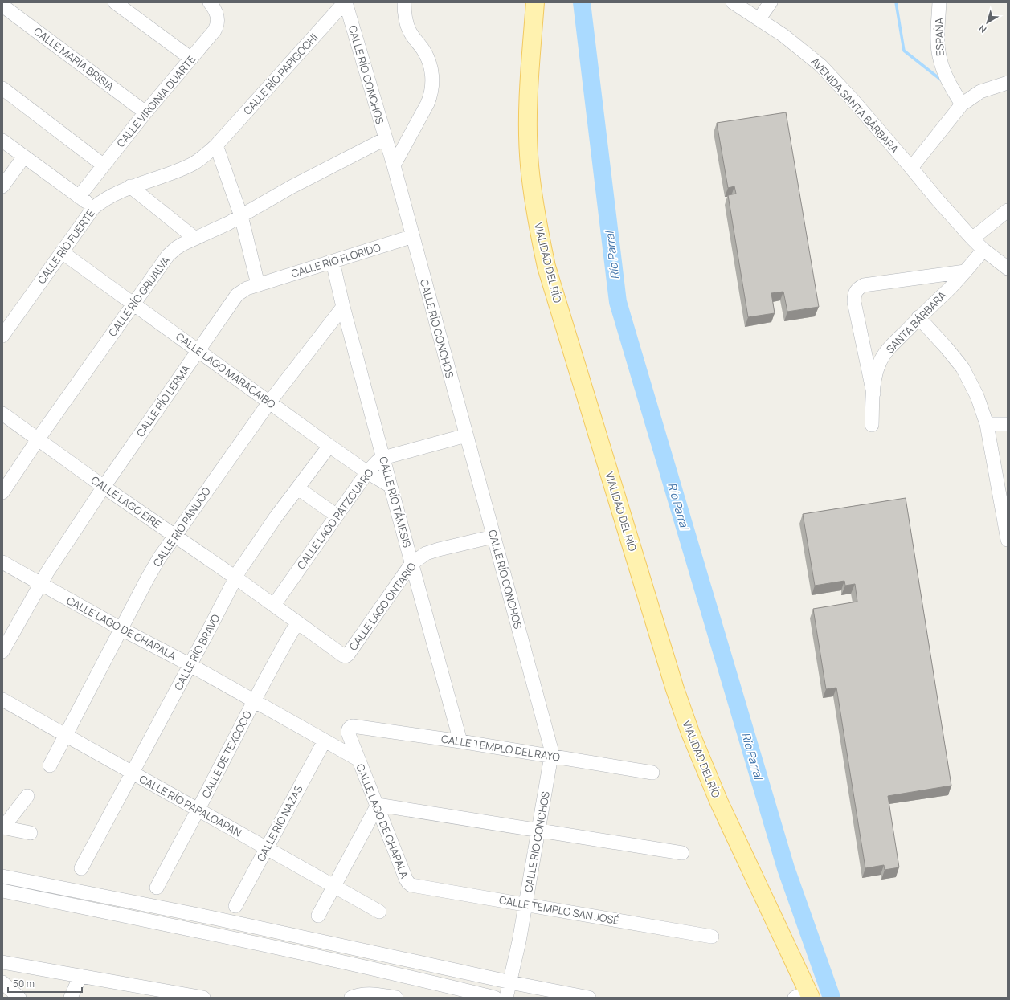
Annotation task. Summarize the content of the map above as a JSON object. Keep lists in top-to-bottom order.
{
  "streets": {
    "main road": ["VIALIDAD DEL RÍO"],
    "street": [
      "ESPAÑA",
      "CALLE MARÍA BRISIA",
      "CALLE RÍO PAPIGOCHI",
      "CALLE RÍO CONCHOS",
      "CALLE VIRGINIA DUARTE",
      "AVENIDA SANTA BÁRBARA",
      "CALLE RÍO FUERTE",
      "CALLE RÍO FLORIDO",
      "CALLE RÍO GRIJALVA",
      "SANTA BÁRBARA",
      "CALLE LAGO MARACAIBO",
      "CALLE RÍO LERMA",
      "CALLE LAGO EIRE",
      "CALLE RÍO TÁMESIS",
      "CALLE LAGO PÁTZCUARO",
      "CALLE RÍO PÁNUCO",
      "CALLE LAGO ONTARIO",
      "CALLE LAGO DE CHAPALA",
      "CALLE RÍO BRAVO",
      "CALLE TEMPLO DEL RAYO",
      "CALLE DE TEXCOCO",
      "CALLE RÍO PAPALOAPAN",
      "CALLE RÍO NAZAS",
      "CALLE TEMPLO SAN JOSÉ"
    ]
  },
  "crossings": [
    ["CALLE MARÍA BRISIA", "CALLE VIRGINIA DUARTE"],
    ["CALLE RÍO PAPIGOCHI", "CALLE RÍO CONCHOS"],
    ["CALLE RÍO PAPIGOCHI", "CALLE RÍO FUERTE"],
    ["CALLE RÍO CONCHOS", "CALLE RÍO FLORIDO"],
    ["CALLE RÍO CONCHOS", "CALLE RÍO GRIJALVA"],
    ["CALLE RÍO CONCHOS", "CALLE LAGO PÁTZCUARO"],
    ["CALLE RÍO CONCHOS", "CALLE LAGO ONTARIO"],
    ["CALLE RÍO CONCHOS", "CALLE TEMPLO DEL RAYO"],
    ["CALLE RÍO CONCHOS", "CALLE TEMPLO SAN JOSÉ"],
    ["AVENIDA SANTA BÁRBARA", "SANTA BÁRBARA"],
    ["CALLE RÍO FUERTE", "CALLE LAGO MARACAIBO"],
    ["CALLE RÍO FLORIDO", "CALLE RÍO LERMA"],
    ["CALLE RÍO FLORIDO", "CALLE RÍO TÁMESIS"],
    ["CALLE RÍO GRIJALVA", "CALLE LAGO MARACAIBO"],
    ["CALLE RÍO GRIJALVA", "CALLE LAGO EIRE"],
    ["CALLE LAGO MARACAIBO", "CALLE RÍO LERMA"],
    ["CALLE LAGO MARACAIBO", "CALLE RÍO TÁMESIS"],
    ["CALLE LAGO MARACAIBO", "CALLE LAGO PÁTZCUARO"],
    ["CALLE LAGO MARACAIBO", "CALLE RÍO PÁNUCO"],
    ["CALLE LAGO MARACAIBO", "CALLE RÍO BRAVO"],
    ["CALLE RÍO LERMA", "CALLE LAGO EIRE"],
    ["CALLE RÍO LERMA", "CALLE LAGO DE CHAPALA"],
    ["CALLE LAGO EIRE", "CALLE LAGO PÁTZCUARO"],
    ["CALLE LAGO EIRE", "CALLE RÍO PÁNUCO"],
    ["CALLE LAGO EIRE", "CALLE LAGO ONTARIO"],
    ["CALLE LAGO EIRE", "CALLE RÍO BRAVO"],
    ["CALLE LAGO EIRE", "CALLE DE TEXCOCO"],
    ["CALLE RÍO TÁMESIS", "CALLE LAGO PÁTZCUARO"],
    ["CALLE RÍO TÁMESIS", "CALLE RÍO PÁNUCO"],
    ["CALLE RÍO TÁMESIS", "CALLE LAGO ONTARIO"],
    ["CALLE RÍO TÁMESIS", "CALLE TEMPLO DEL RAYO"],
    ["CALLE RÍO PÁNUCO", "CALLE LAGO DE CHAPALA"],
    ["CALLE RÍO PÁNUCO", "CALLE RÍO PAPALOAPAN"],
    ["CALLE LAGO DE CHAPALA", "CALLE RÍO BRAVO"],
    ["CALLE LAGO DE CHAPALA", "CALLE TEMPLO DEL RAYO"],
    ["CALLE LAGO DE CHAPALA", "CALLE DE TEXCOCO"],
    ["CALLE LAGO DE CHAPALA", "CALLE RÍO NAZAS"],
    ["CALLE LAGO DE CHAPALA", "CALLE TEMPLO SAN JOSÉ"],
    ["CALLE RÍO BRAVO", "CALLE RÍO PAPALOAPAN"],
    ["CALLE DE TEXCOCO", "CALLE RÍO PAPALOAPAN"],
    ["CALLE RÍO PAPALOAPAN", "CALLE RÍO NAZAS"]
  ],
  "water": ["Río Parral"],
  "scale_bar": "50 m",
  "north": "bottom left"
}
